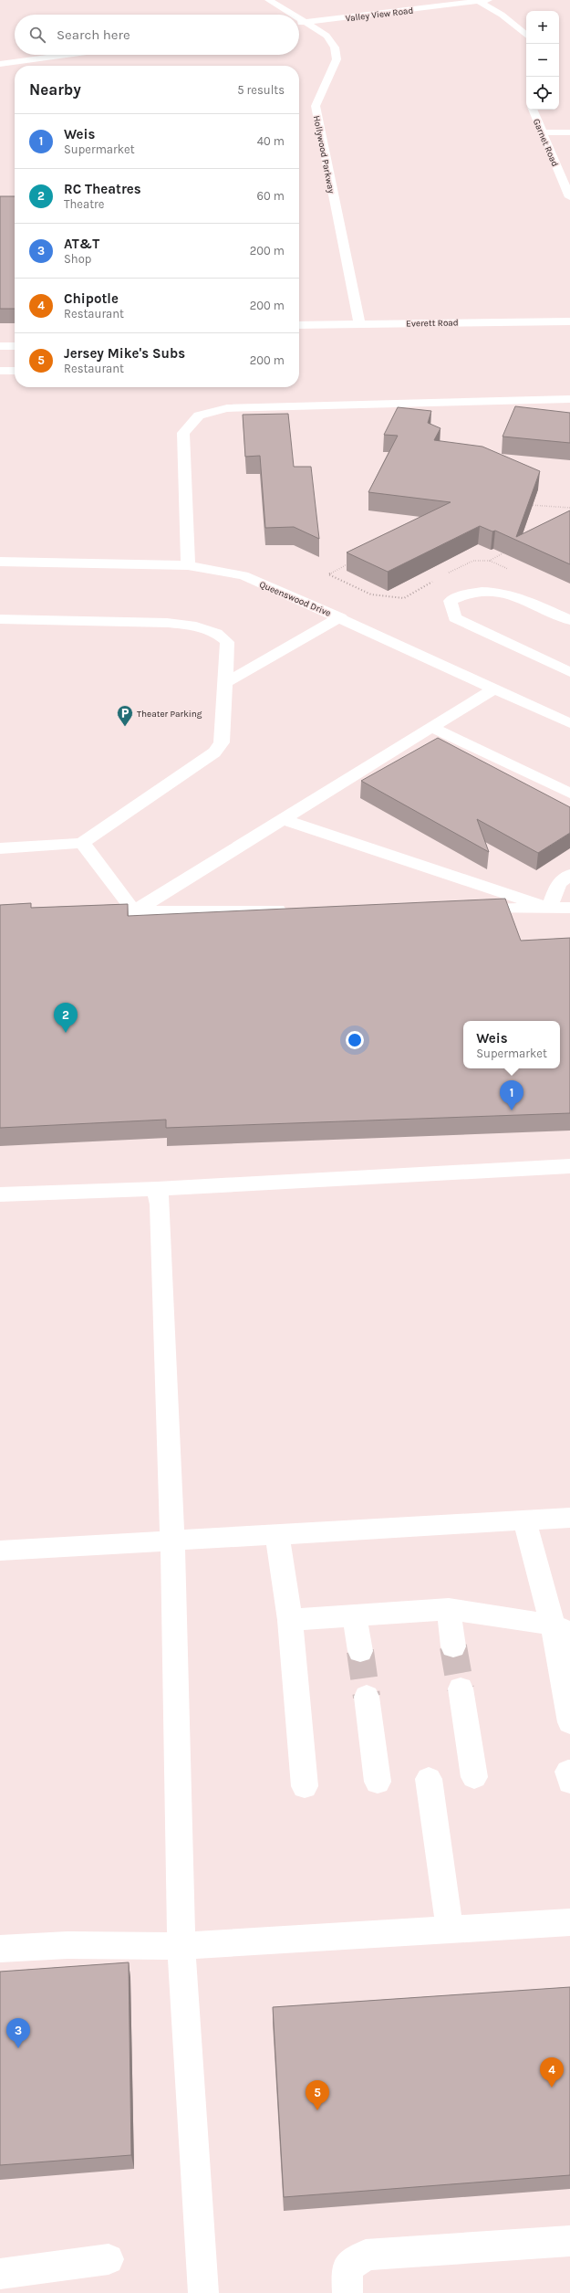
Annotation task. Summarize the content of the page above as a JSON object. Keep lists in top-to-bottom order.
{
  "streets": {
    "street": [
      "Valley View Road",
      "Garnet Road",
      "Hollywood Parkway",
      "Everett Road",
      "Queenswood Drive"
    ]
  },
  "crossings": [
    ["Valley View Road", "Hollywood Parkway"],
    ["Hollywood Parkway", "Everett Road"]
  ],
  "places": {
    "parking": ["Theater Parking"]
  },
  "page": {
    "map_buttons": ["+", "−"],
    "search": "Search here",
    "heading": ["Nearby", "5 results"],
    "list": [
      {
        "mark": "1",
        "name": "Weis",
        "note": "Supermarket",
        "value": "40 m"
      },
      {
        "mark": "2",
        "name": "RC Theatres",
        "note": "Theatre",
        "value": "60 m"
      },
      {
        "mark": "3",
        "name": "AT&T",
        "note": "Shop",
        "value": "200 m"
      },
      {
        "mark": "4",
        "name": "Chipotle",
        "note": "Restaurant",
        "value": "200 m"
      },
      {
        "mark": "5",
        "name": "Jersey Mike's Subs",
        "note": "Restaurant",
        "value": "200 m"
      }
    ],
    "pins": [
      "2",
      "1",
      "3",
      "4",
      "5"
    ],
    "popup": ["Weis", "Supermarket"]
  }
}
